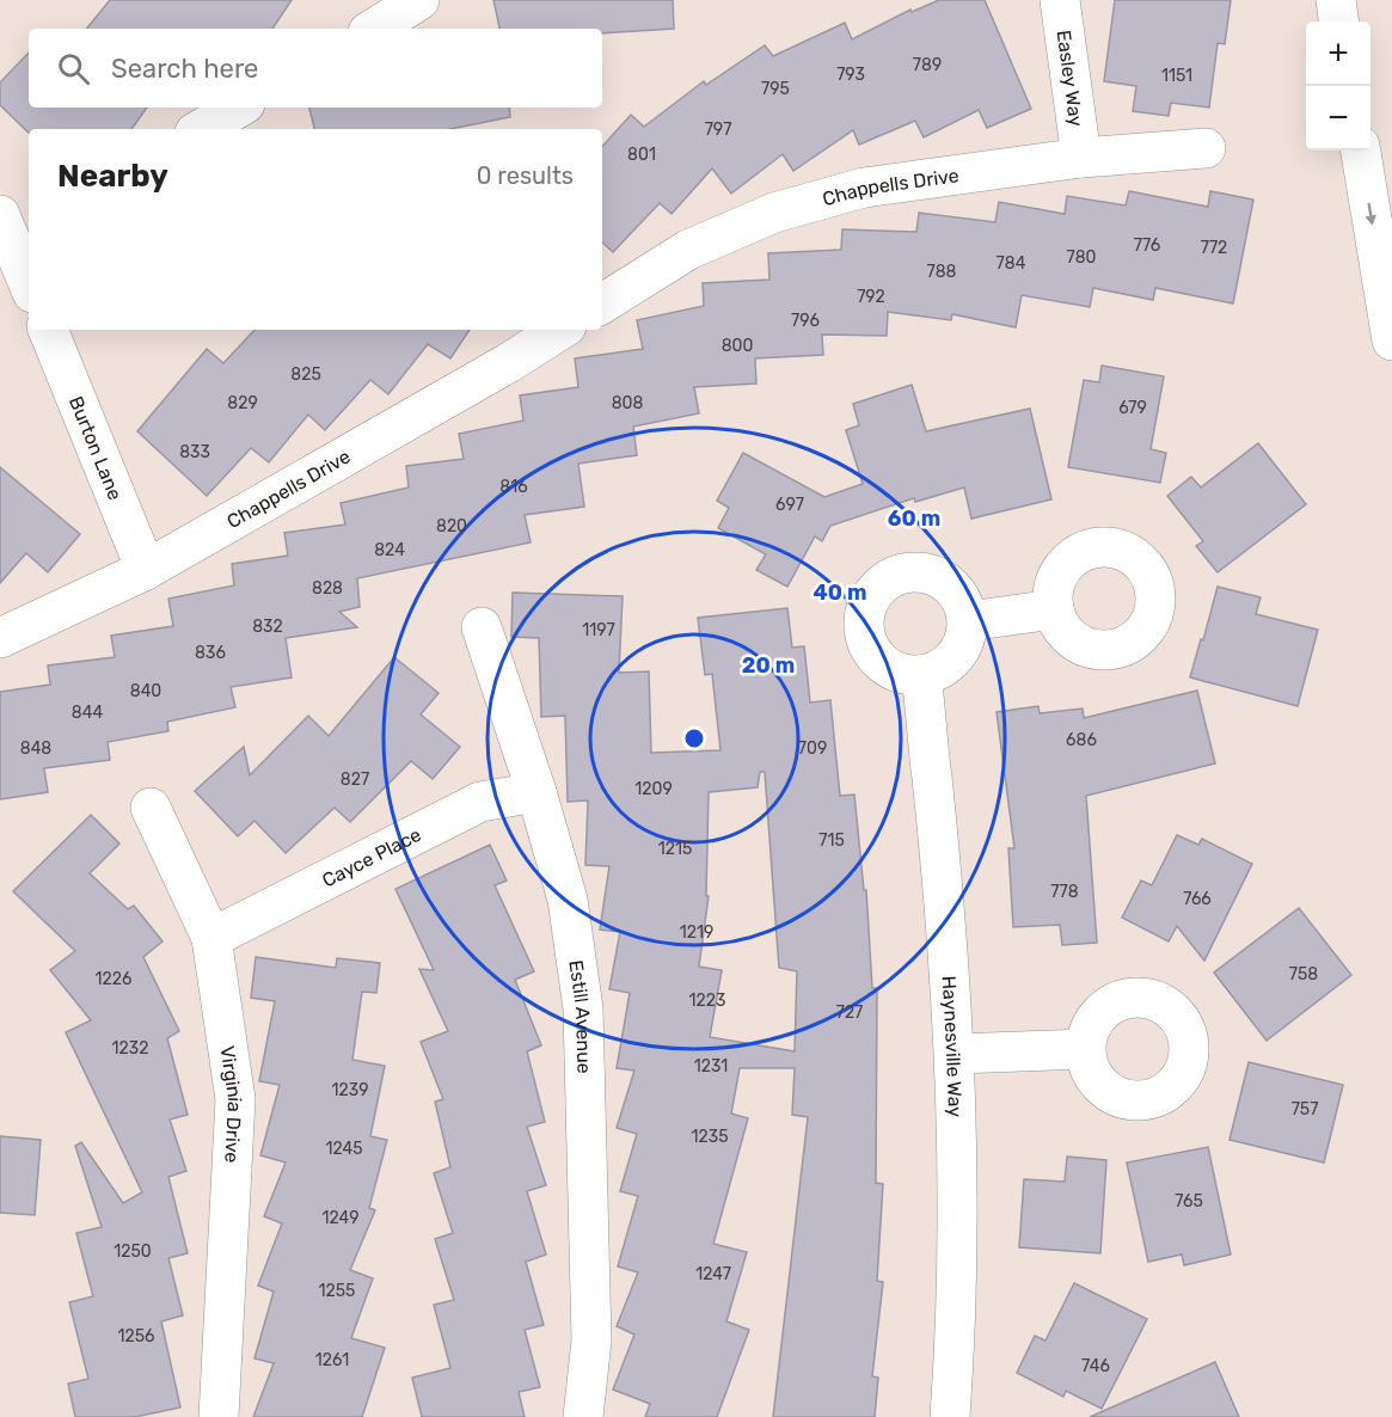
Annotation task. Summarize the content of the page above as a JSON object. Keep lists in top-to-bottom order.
{
  "streets": {
    "street": [
      "Easley Way",
      "Chappells Drive",
      "Burton Lane",
      "Cayce Place",
      "Estill Avenue",
      "Haynesville Way",
      "Virginia Drive"
    ]
  },
  "crossings": [
    ["Easley Way", "Chappells Drive"],
    ["Chappells Drive", "Burton Lane"],
    ["Cayce Place", "Estill Avenue"],
    ["Cayce Place", "Virginia Drive"]
  ],
  "house_numbers": [
    "789",
    "793",
    "1151",
    "795",
    "797",
    "801",
    "776",
    "772",
    "780",
    "784",
    "788",
    "792",
    "796",
    "800",
    "825",
    "829",
    "808",
    "679",
    "833",
    "816",
    "697",
    "820",
    "824",
    "828",
    "832",
    "1197",
    "836",
    "840",
    "844",
    "686",
    "848",
    "709",
    "827",
    "1209",
    "715",
    "1215",
    "778",
    "766",
    "1219",
    "758",
    "1226",
    "1223",
    "727",
    "1232",
    "1231",
    "1239",
    "757",
    "1235",
    "1245",
    "765",
    "1249",
    "1250",
    "1247",
    "1255",
    "1256",
    "1261",
    "746"
  ],
  "page": {
    "map_buttons": ["+", "−"],
    "search": "Search here",
    "heading": ["Nearby", "0 results"]
  },
  "rings": ["60 m", "40 m", "20 m"]
}
